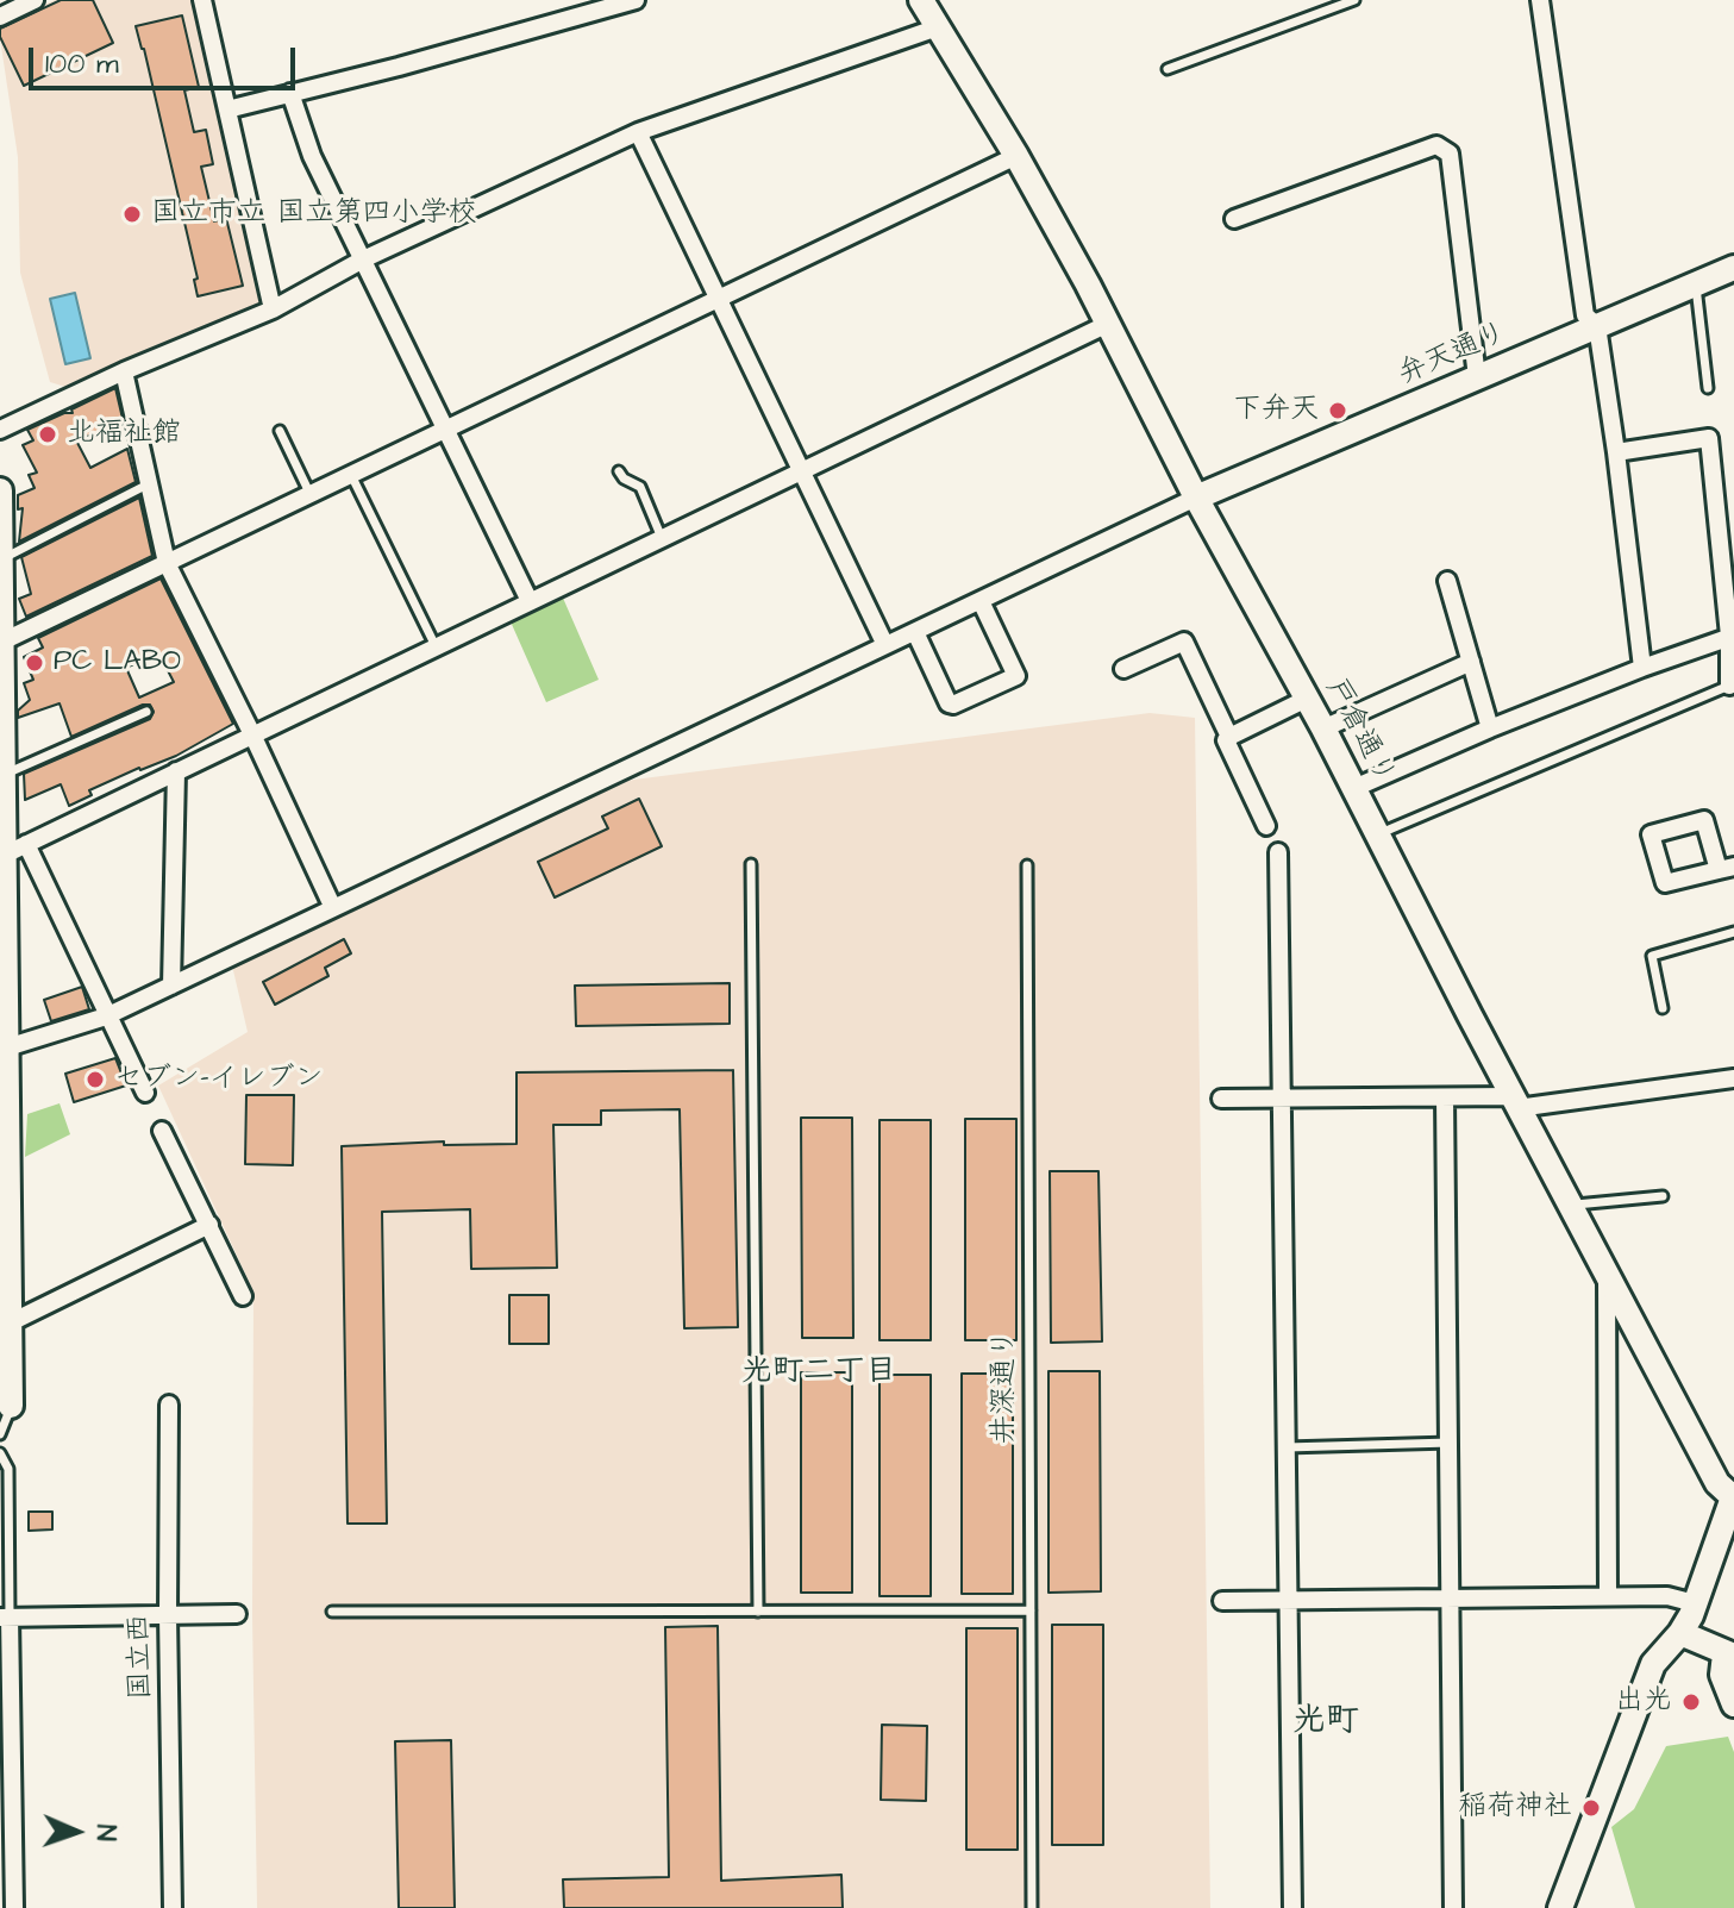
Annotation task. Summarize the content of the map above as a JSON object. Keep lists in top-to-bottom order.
{
  "streets": {
    "street": ["弁天通り", "戸倉通り", "国立西"],
    "lane": ["井深通り"]
  },
  "crossings": [
    ["弁天通り", "戸倉通り"]
  ],
  "districts": ["光町二丁目", "光町"],
  "places": [
    "国立市立 国立第四小学校",
    "下弁天",
    "北福祉館",
    "PC LABO",
    "セブン-イレブン",
    "出光",
    "稲荷神社"
  ],
  "scale_bar": "100 m",
  "north": "right"
}
